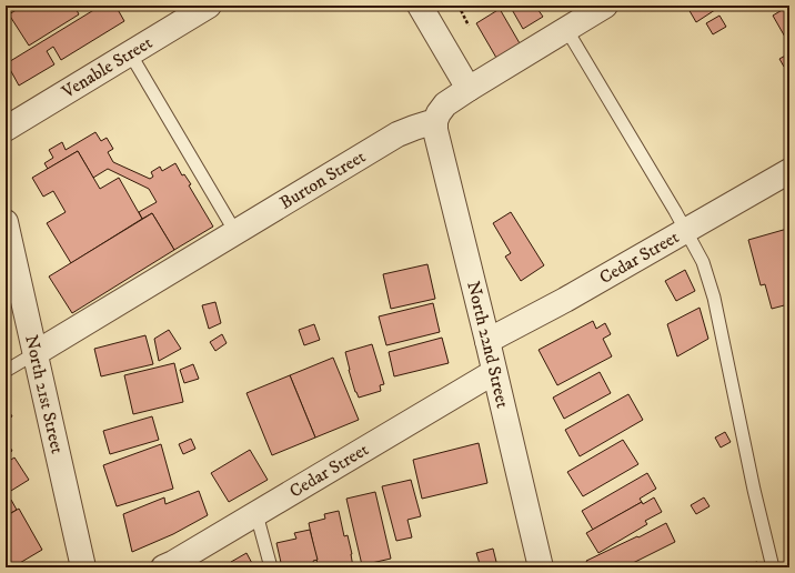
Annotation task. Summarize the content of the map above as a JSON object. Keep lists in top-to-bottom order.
{
  "streets": {
    "street": [
      "Venable Street",
      "Burton Street",
      "Cedar Street",
      "North 22nd Street",
      "North 21st Street"
    ]
  },
  "crossings": [
    ["Burton Street", "North 22nd Street"],
    ["Burton Street", "North 21st Street"],
    ["Cedar Street", "North 22nd Street"]
  ]
}
